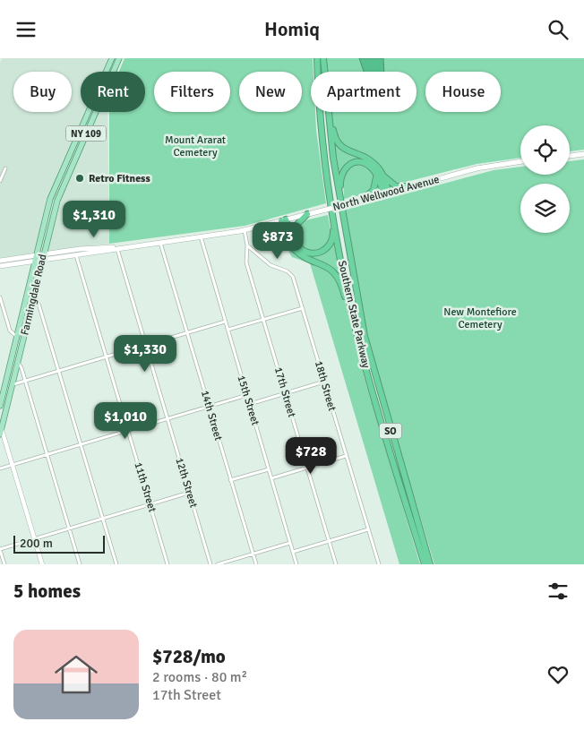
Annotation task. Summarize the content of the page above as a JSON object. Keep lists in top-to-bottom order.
{
  "streets": {
    "highway": ["Southern State Parkway", "SO"],
    "main road": ["NY 109", "North Wellwood Avenue", "Farmingdale Road"],
    "street": [
      "18th Street",
      "17th Street",
      "15th Street",
      "14th Street",
      "12th Street",
      "11th Street"
    ]
  },
  "crossings": [
    ["North Wellwood Avenue", "Southern State Parkway"],
    ["North Wellwood Avenue", "15th Street"],
    ["North Wellwood Avenue", "14th Street"],
    ["North Wellwood Avenue", "12th Street"],
    ["18th Street", "17th Street"]
  ],
  "parks": ["Mount Ararat Cemetery", "New Montefiore Cemetery"],
  "places": ["Retro Fitness"],
  "scale_bar": "200 m",
  "page": {
    "header": "Homiq",
    "chip": [
      "Buy",
      "Rent",
      "Filters",
      "New",
      "Apartment",
      "House"
    ],
    "price": [
      "$1,310",
      "$873",
      "$1,330",
      "$1,010",
      "$728"
    ],
    "scale": "200 m",
    "heading": "5 homes",
    "list": [
      {
        "name": "$728/mo",
        "note": "2 rooms · 80 m² · 17th Street"
      }
    ]
  }
}
